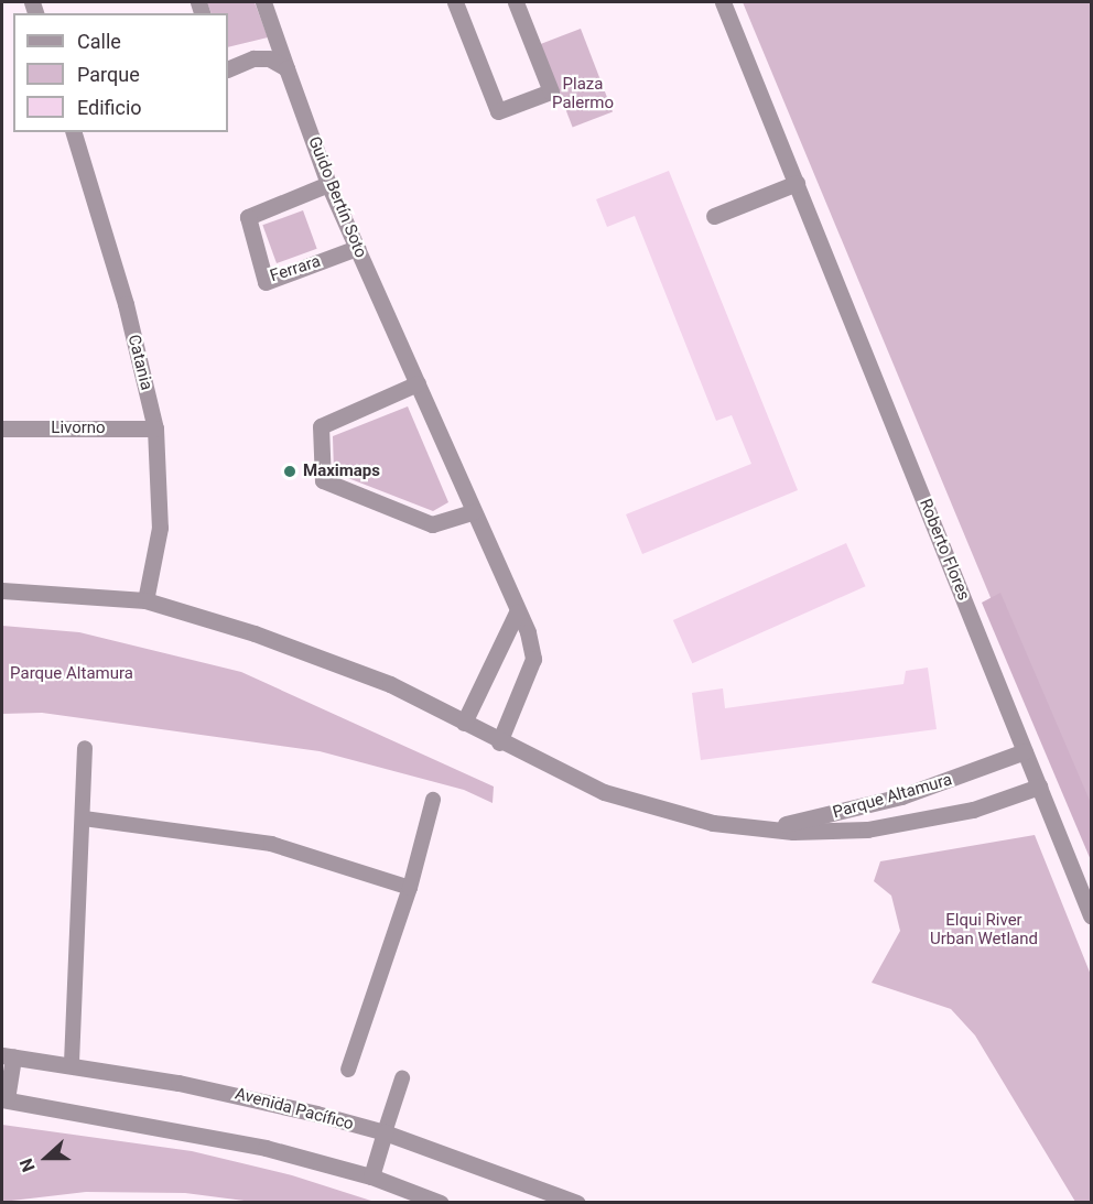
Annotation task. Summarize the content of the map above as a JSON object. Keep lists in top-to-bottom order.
{
  "streets": {
    "street": [
      "Guido Bertín Soto",
      "Ferrara",
      "Catania",
      "Livorno",
      "Roberto Flores",
      "Parque Altamura",
      "Avenida Pacífico"
    ]
  },
  "crossings": [
    ["Guido Bertín Soto", "Ferrara"],
    ["Guido Bertín Soto", "Parque Altamura"],
    ["Catania", "Livorno"],
    ["Catania", "Parque Altamura"],
    ["Roberto Flores", "Parque Altamura"]
  ],
  "parks": ["Plaza Palermo", "Parque Altamura", "Elqui River Urban Wetland"],
  "places": ["Maximaps"],
  "legend": ["Calle", "Parque", "Edificio"],
  "north": "left"
}
